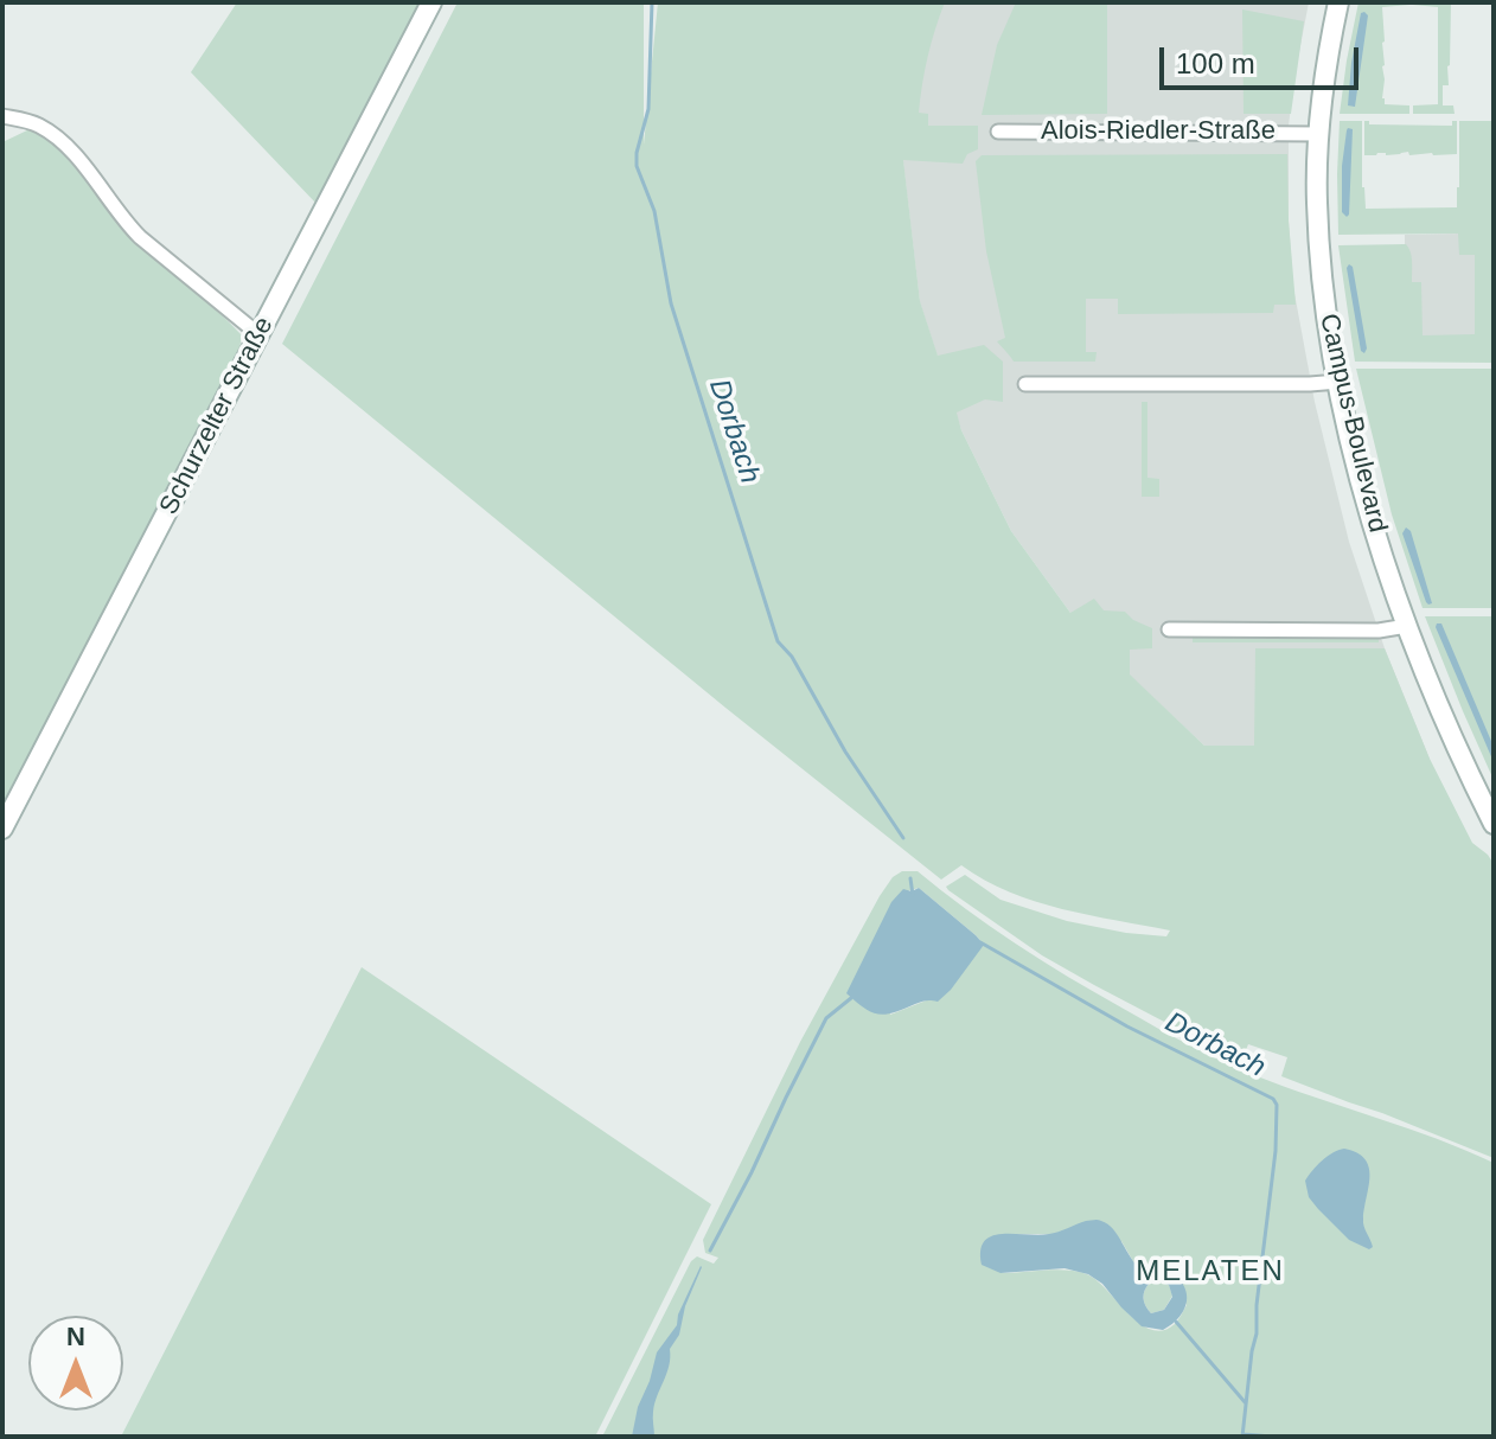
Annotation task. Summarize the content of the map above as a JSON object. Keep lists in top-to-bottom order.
{
  "streets": {
    "street": ["Alois-Riedler-Straße", "Schurzelter Straße", "Campus-Boulevard"]
  },
  "crossings": [
    ["Alois-Riedler-Straße", "Campus-Boulevard"]
  ],
  "districts": ["MELATEN"],
  "water": ["Dorbach"],
  "scale_bar": "100 m",
  "north": "top"
}
